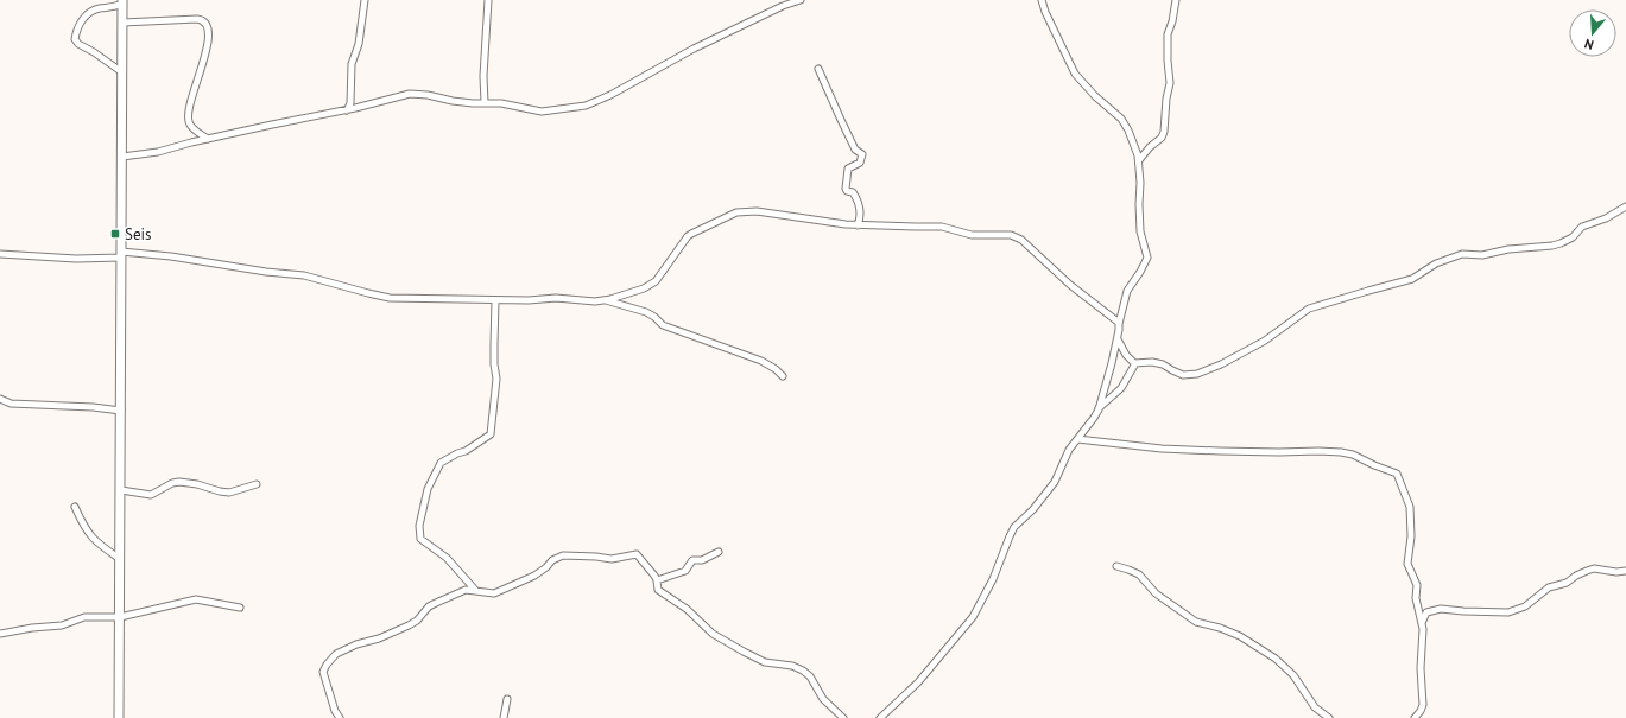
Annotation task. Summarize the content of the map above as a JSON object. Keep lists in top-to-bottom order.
{
  "places": {
    "transit": ["Seis"]
  },
  "north": "bottom"
}
